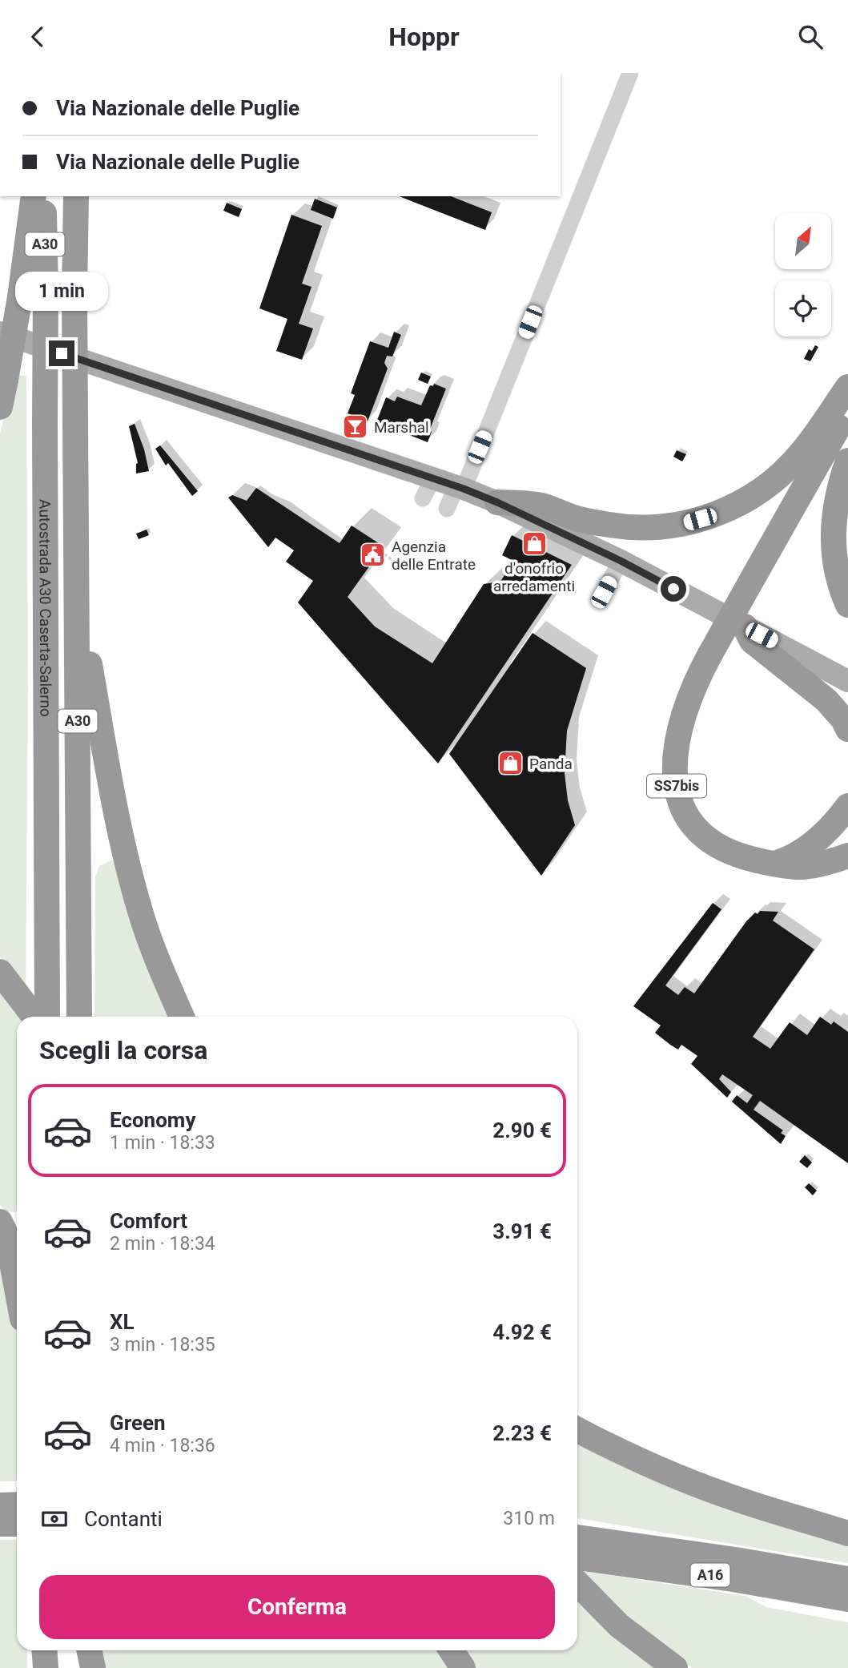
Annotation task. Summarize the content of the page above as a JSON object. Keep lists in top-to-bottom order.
{
  "streets": {
    "highway": [
      "A30",
      "Autostrada A30 Caserta-Salerno",
      "SS7bis",
      "A16"
    ]
  },
  "places": {
    "bar": ["Marshal"],
    "shop": ["d'onofrio arredamenti", "Panda"],
    "public building": ["Agenzia delle Entrate"]
  },
  "north": "top right",
  "page": {
    "header": "Hoppr",
    "banner": ["Via Nazionale delle Puglie", "Via Nazionale delle Puglie"],
    "bubble": "1 min",
    "heading": "Scegli la corsa",
    "list": [
      {
        "name": "Economy",
        "note": "1 min · 18:33",
        "value": "2.90 €"
      },
      {
        "name": "Comfort",
        "note": "2 min · 18:34",
        "value": "3.91 €"
      },
      {
        "name": "XL",
        "note": "3 min · 18:35",
        "value": "4.92 €"
      },
      {
        "name": "Green",
        "note": "4 min · 18:36",
        "value": "2.23 €"
      }
    ],
    "pay": ["Contanti", "310 m"],
    "buttons": "Conferma"
  }
}
